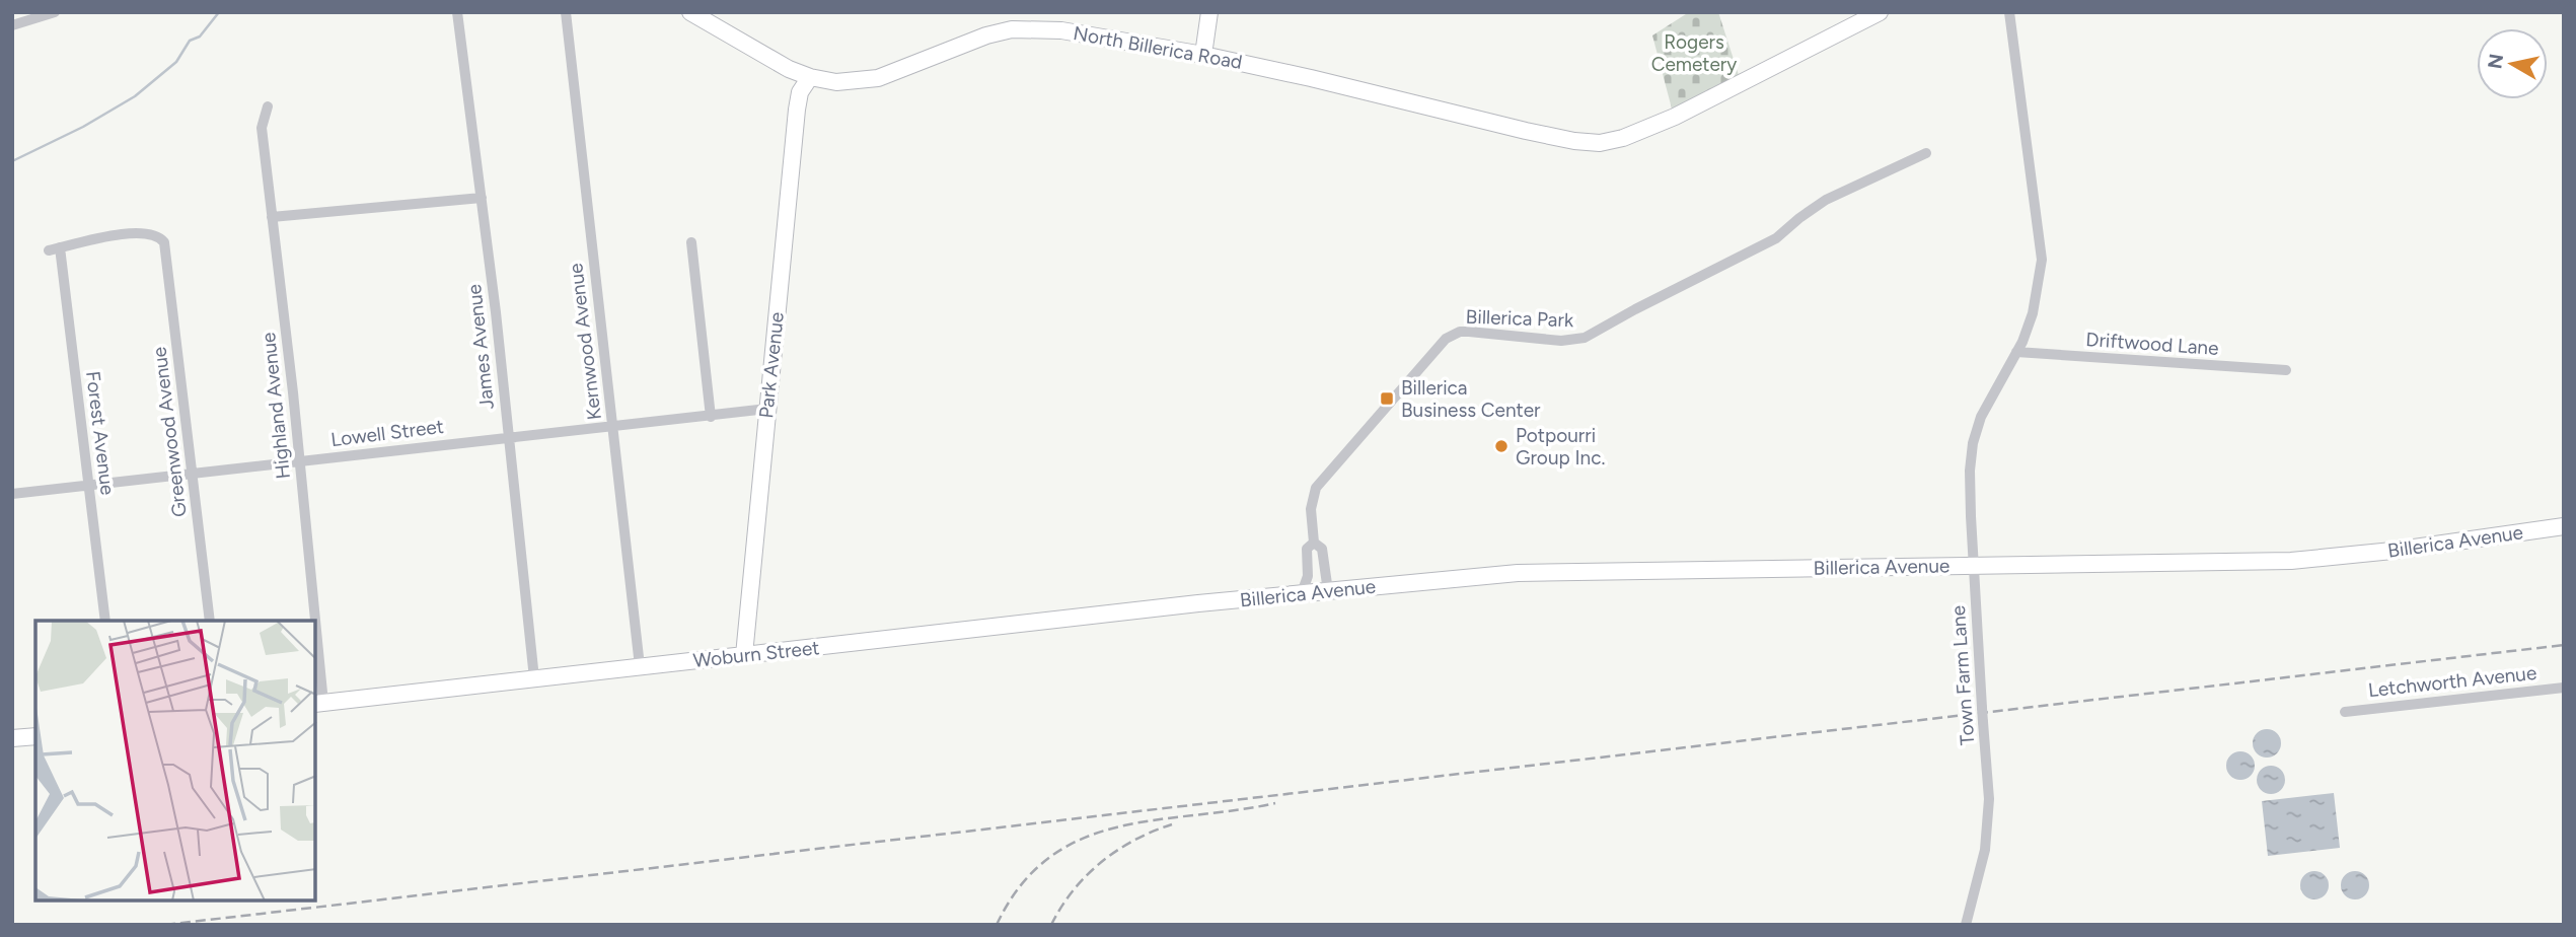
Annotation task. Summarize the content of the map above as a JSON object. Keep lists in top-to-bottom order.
{
  "streets": {
    "main road": [
      "North Billerica Road",
      "Park Avenue",
      "Billerica Avenue",
      "Woburn Street"
    ],
    "street": [
      "Billerica Park",
      "Kernwood Avenue",
      "Driftwood Lane",
      "James Avenue",
      "Highland Avenue",
      "Greenwood Avenue",
      "Forest Avenue",
      "Lowell Street",
      "Town Farm Lane",
      "Letchworth Avenue"
    ]
  },
  "crossings": [
    ["North Billerica Road", "Park Avenue"],
    ["Billerica Park", "Billerica Avenue"],
    ["Kernwood Avenue", "Lowell Street"],
    ["Kernwood Avenue", "Woburn Street"],
    ["Driftwood Lane", "Town Farm Lane"],
    ["James Avenue", "Lowell Street"],
    ["James Avenue", "Woburn Street"],
    ["Park Avenue", "Lowell Street"],
    ["Park Avenue", "Woburn Street"],
    ["Highland Avenue", "Lowell Street"],
    ["Highland Avenue", "Woburn Street"],
    ["Greenwood Avenue", "Forest Avenue"],
    ["Greenwood Avenue", "Lowell Street"],
    ["Forest Avenue", "Lowell Street"],
    ["Billerica Avenue", "Woburn Street"],
    ["Billerica Avenue", "Town Farm Lane"]
  ],
  "parks": ["Rogers Cemetery"],
  "places": {
    "transit": ["Billerica Business Center"],
    "other": ["Potpourri Group Inc."]
  },
  "north": "left"
}
